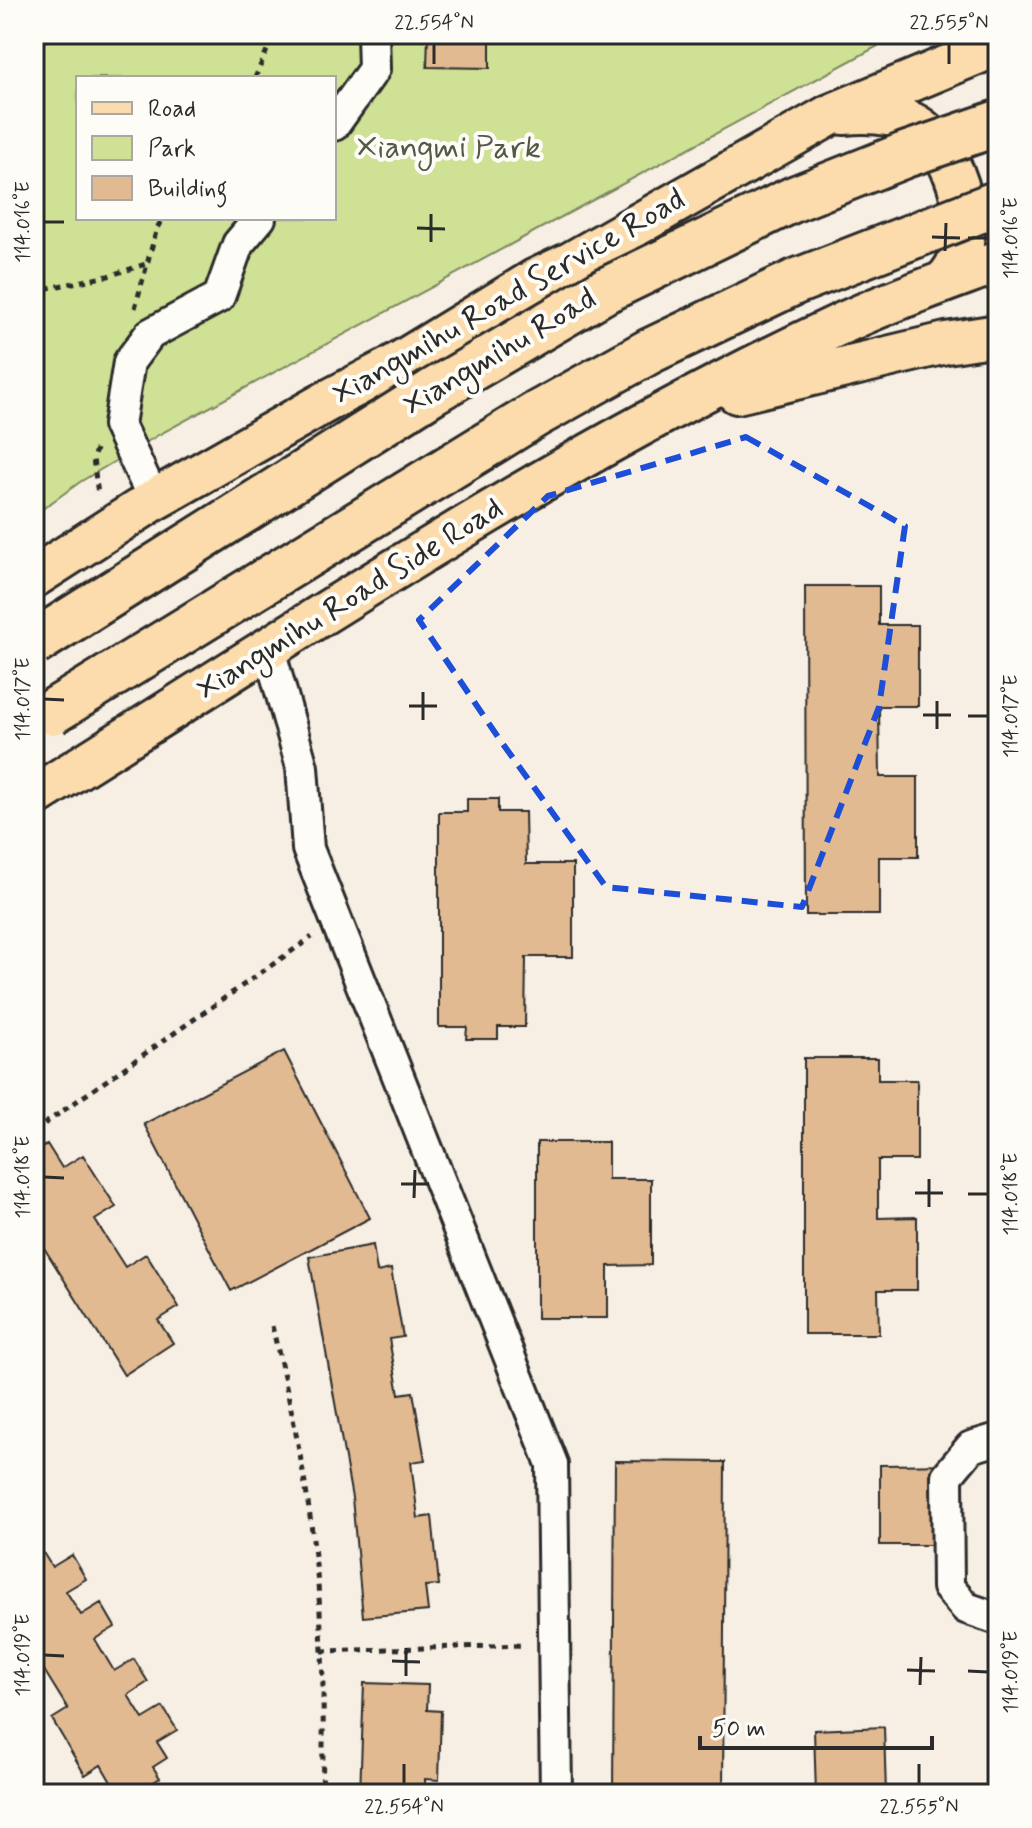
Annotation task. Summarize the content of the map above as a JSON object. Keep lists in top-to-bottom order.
{
  "streets": {
    "highway": ["Xiangmihu Road"],
    "main road": ["Xiangmihu Road Service Road", "Xiangmihu Road Side Road"]
  },
  "parks": ["Xiangmi Park"],
  "legend": ["Road", "Park", "Building"],
  "scale_bar": "50 m",
  "coordinates": [
    "22.554°N",
    "22.555°N",
    "114.016°E",
    "114.017°E",
    "114.018°E",
    "114.019°E"
  ]
}
